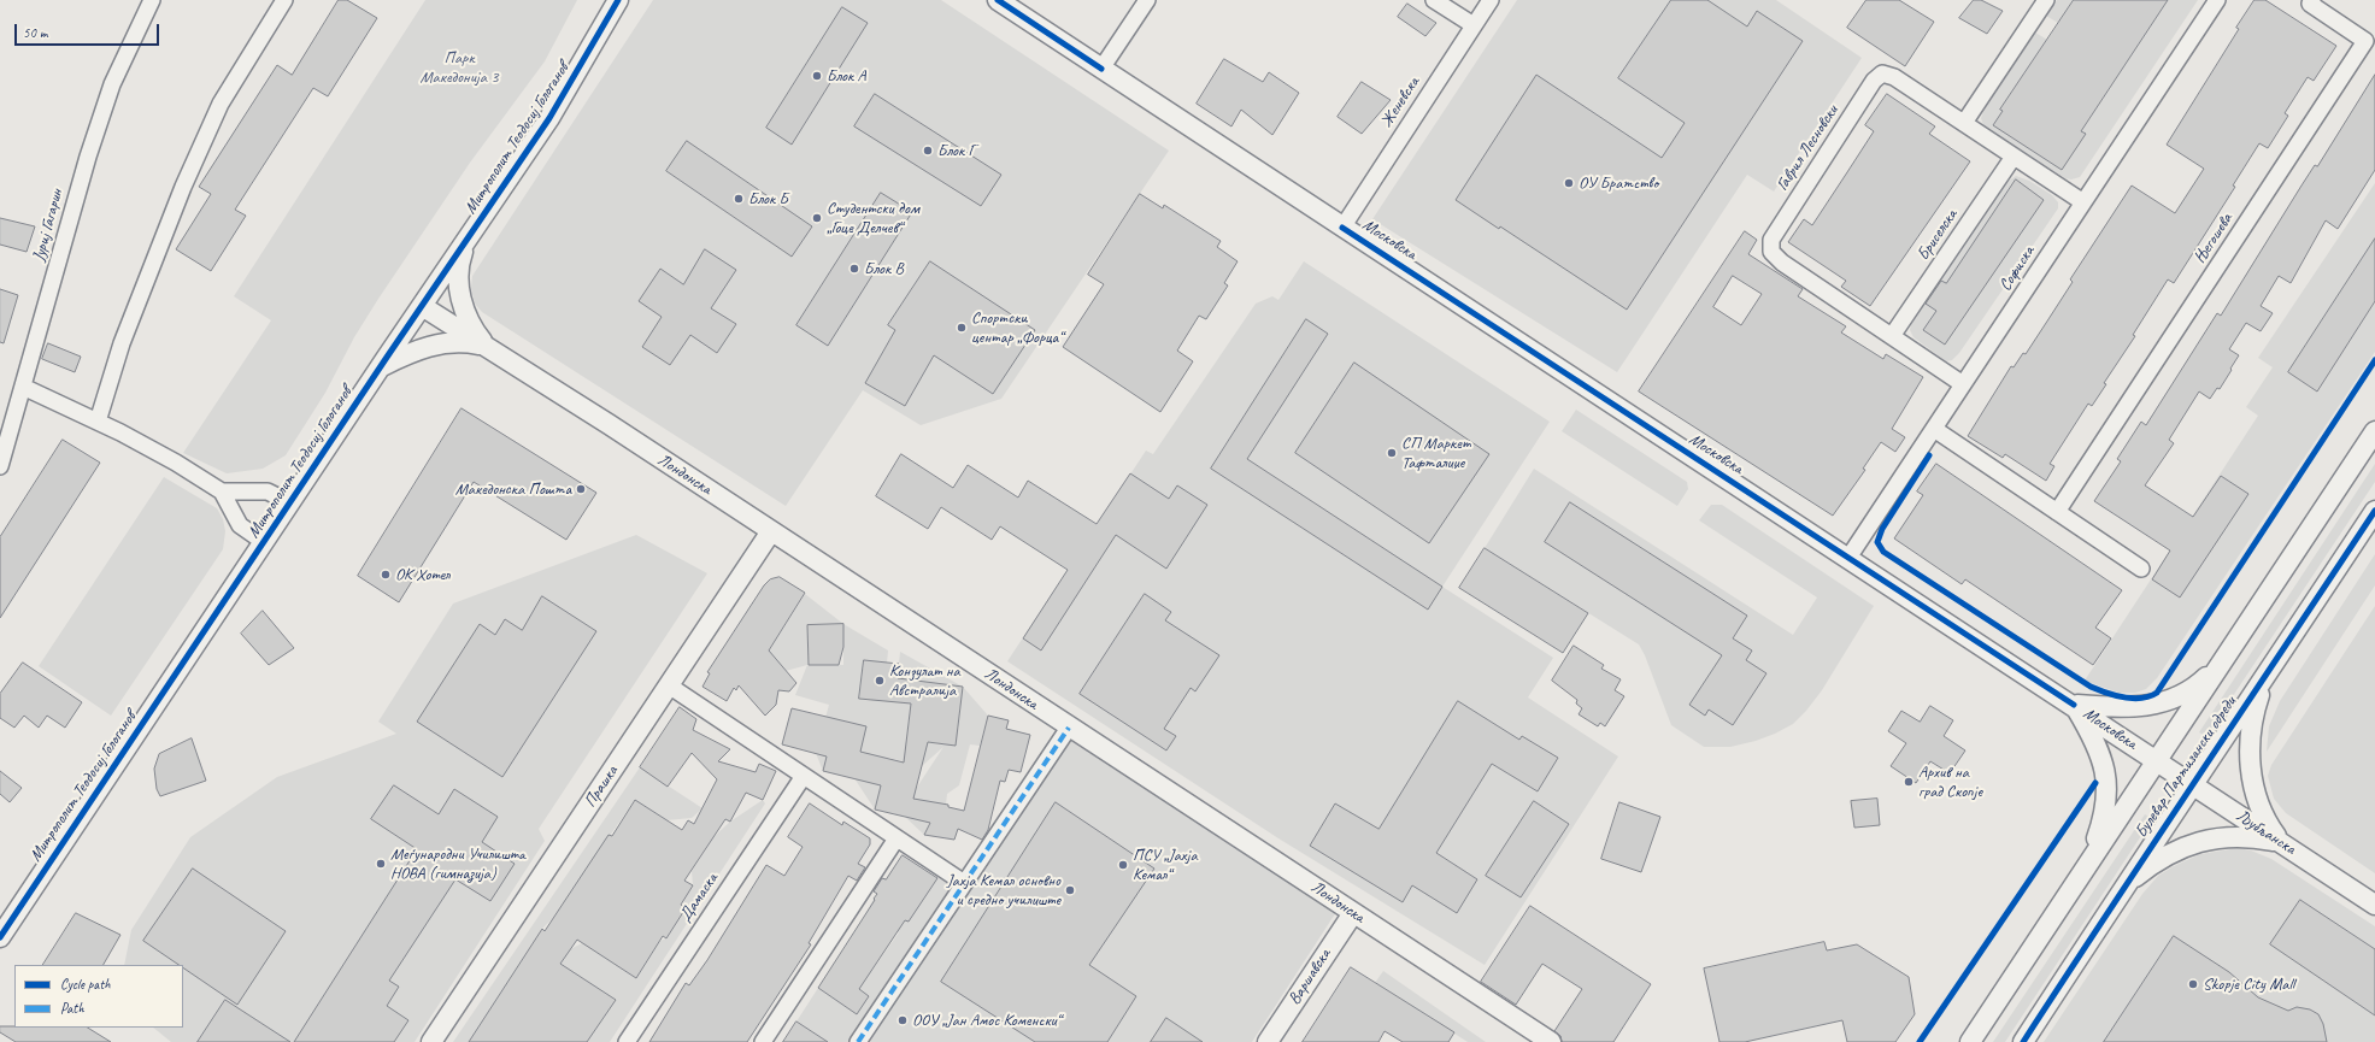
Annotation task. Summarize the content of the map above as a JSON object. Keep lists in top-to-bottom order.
{
  "streets": {
    "street": [
      "Женевска",
      "Митрополит Теодосиј Гологанов",
      "Гаврил Лесновски",
      "Јуриј Гагарин",
      "Бриселска",
      "Његошева",
      "Московска",
      "Софиска",
      "Лондонска",
      "Булевар Партизански одреди",
      "Прашка",
      "Љубљанска",
      "Дамаска",
      "Варшавска"
    ]
  },
  "crossings": [
    ["Женевска", "Московска"],
    ["Митрополит Теодосиј Гологанов", "Лондонска"],
    ["Гаврил Лесновски", "Бриселска"],
    ["Гаврил Лесновски", "Софиска"],
    ["Московска", "Софиска"],
    ["Московска", "Булевар Партизански одреди"],
    ["Московска", "Љубљанска"],
    ["Лондонска", "Прашка"],
    ["Лондонска", "Варшавска"],
    ["Булевар Партизански одреди", "Љубљанска"]
  ],
  "parks": ["Парк Македонија 3"],
  "places": [
    "Блок А",
    "Блок Г",
    "ОУ Братство",
    "Блок Б",
    "Студентски дом „Гоце Делчев“",
    "Блок В",
    "Спортски центар „Форца“",
    "СП Маркет Тафталиџе",
    "Македонска Пошта",
    "ОК Хотел",
    "Конзулат на Австралија",
    "Архив на град Скопје",
    "Меѓународни Училишта НОВА (гимназија)",
    "ПСУ „Јахја Кемал“",
    "Јахја Кемал основно и средно училиште",
    "Skopje City Mall",
    "ООУ „Јан Амос Коменски“"
  ],
  "legend": ["Cycle path", "Path"],
  "scale_bar": "50 m"
}
